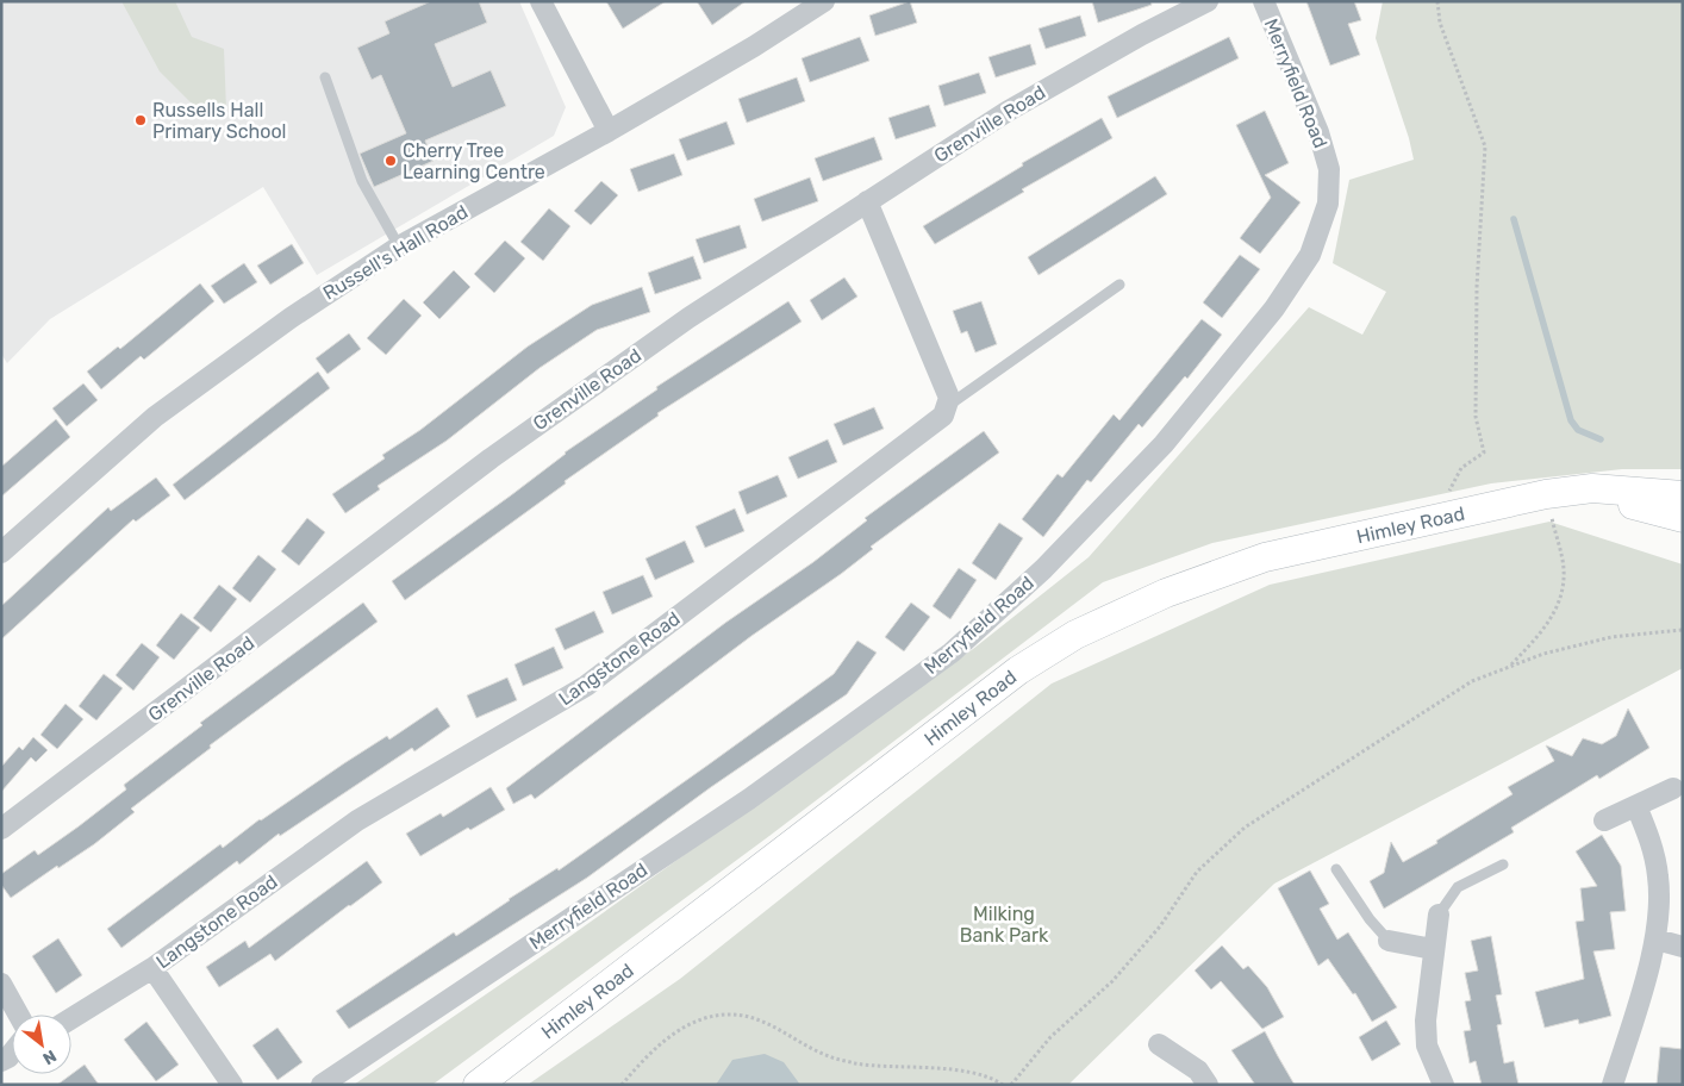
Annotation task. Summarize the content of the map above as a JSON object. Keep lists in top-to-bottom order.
{
  "streets": {
    "main road": ["Himley Road"],
    "street": [
      "Merryfield Road",
      "Grenville Road",
      "Russell's Hall Road",
      "Langstone Road"
    ]
  },
  "parks": ["Milking Bank Park"],
  "places": ["Russells Hall Primary School", "Cherry Tree Learning Centre"],
  "north": "bottom right"
}
